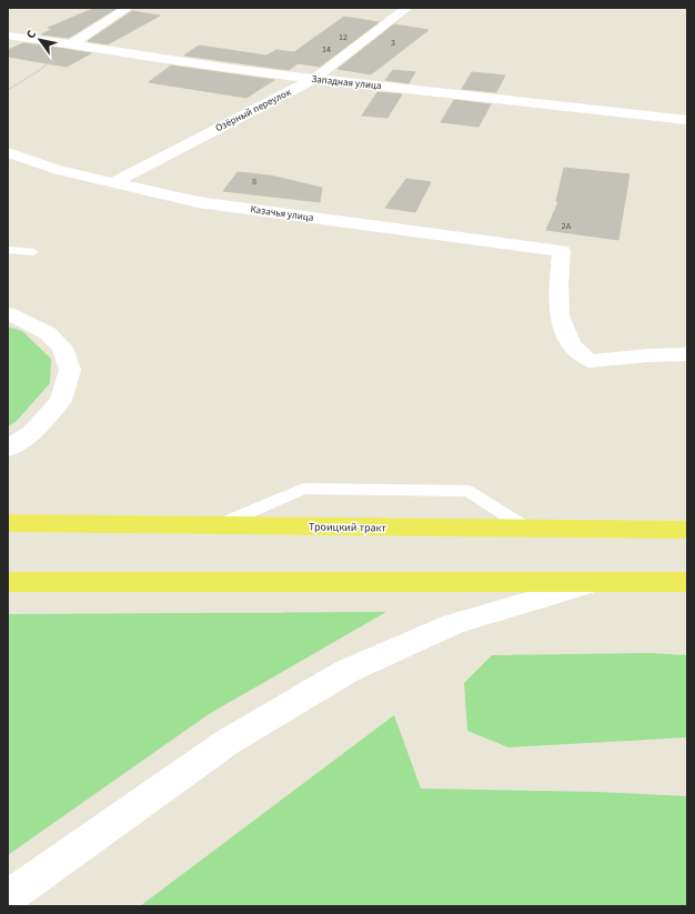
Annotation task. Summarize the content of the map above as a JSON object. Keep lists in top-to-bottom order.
{
  "streets": {
    "main road": ["Троицкий тракт"],
    "street": ["Западная улица", "Озёрный переулок", "Казачья улица"]
  },
  "crossings": [
    ["Западная улица", "Озёрный переулок"],
    ["Озёрный переулок", "Казачья улица"]
  ],
  "house_numbers": [
    "12",
    "3",
    "14",
    "8",
    "2А"
  ],
  "north": "top left"
}
